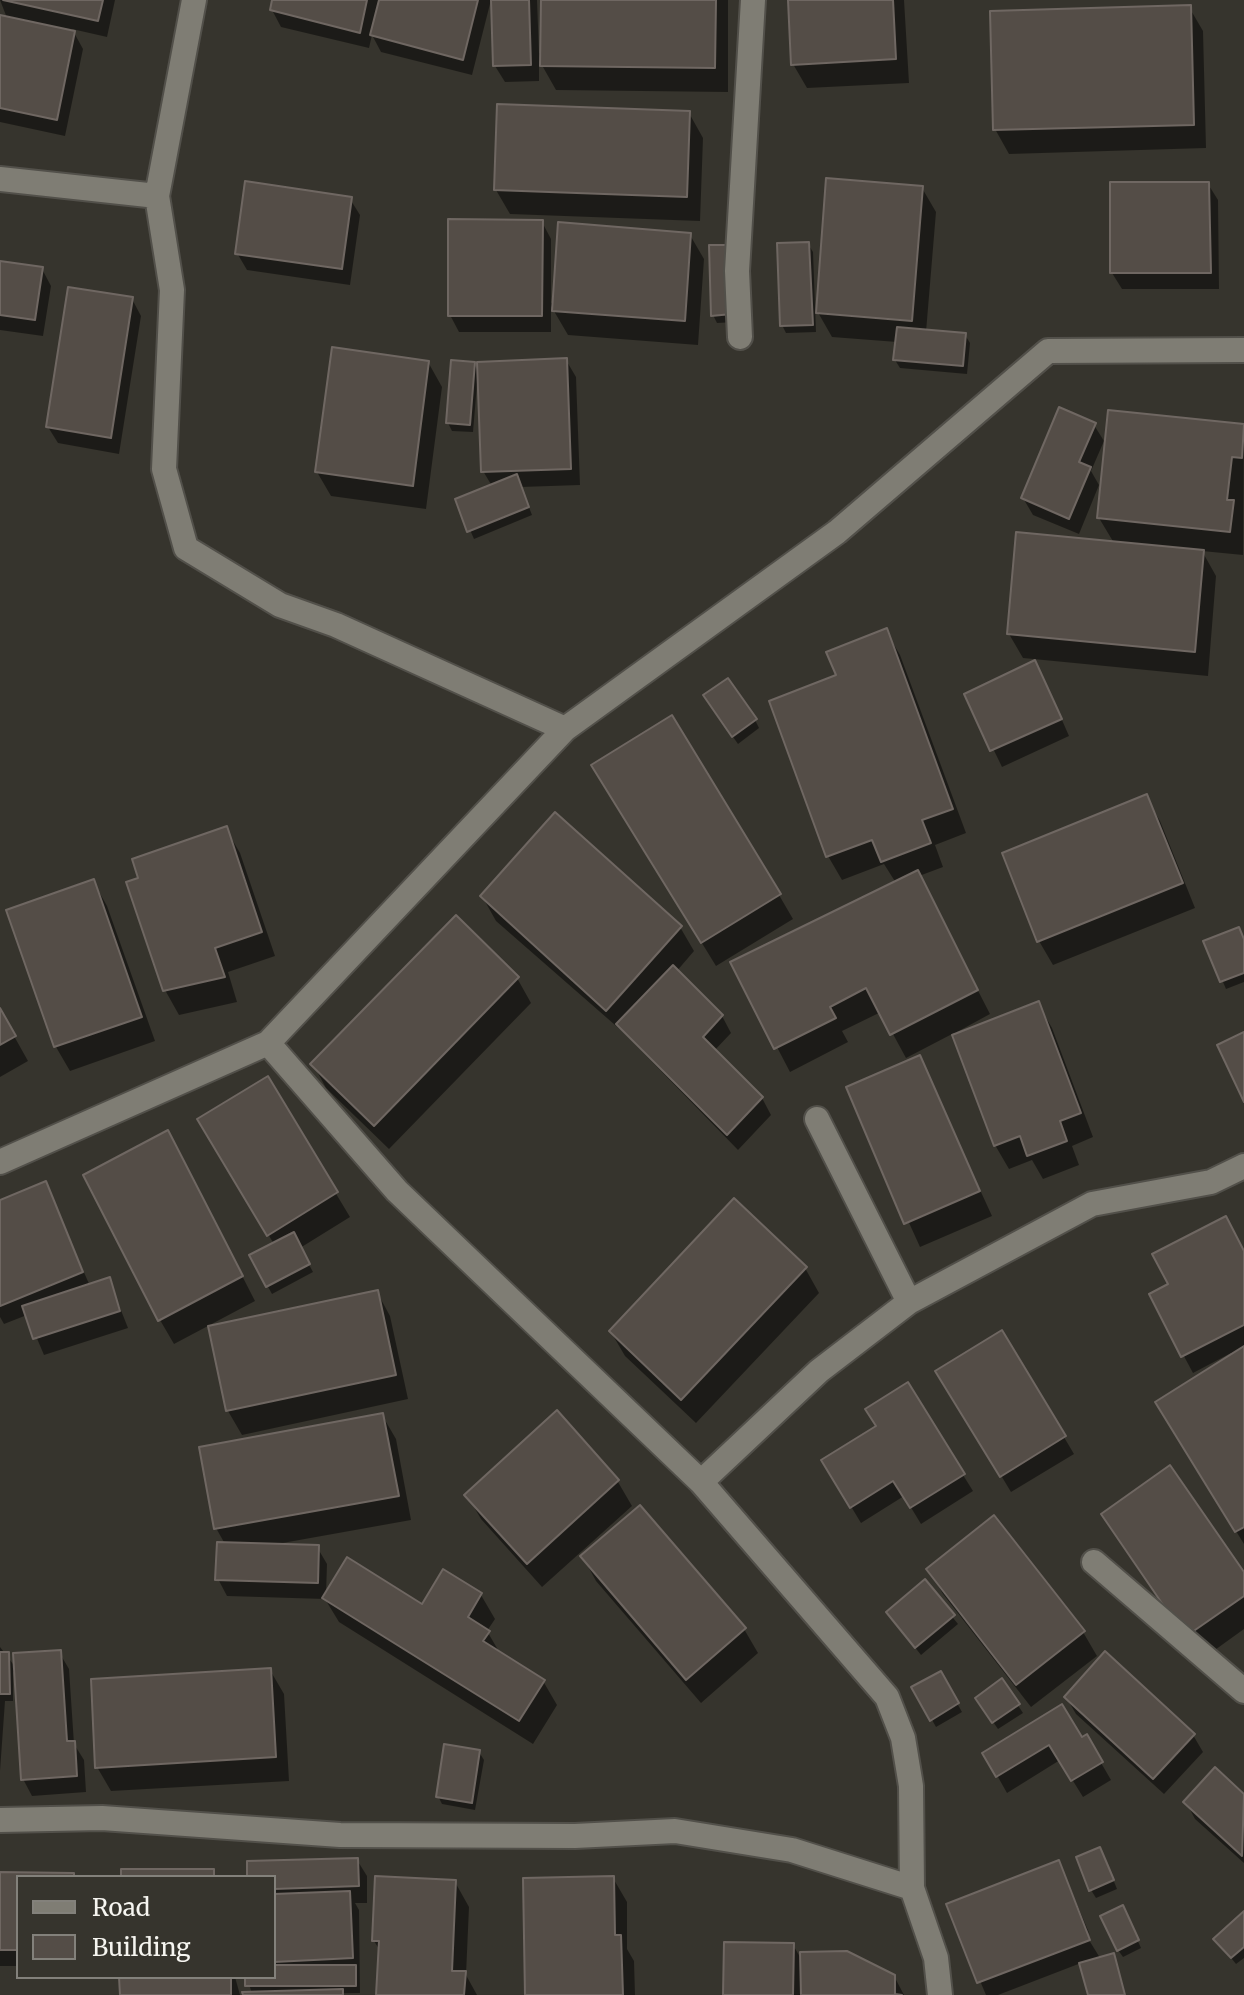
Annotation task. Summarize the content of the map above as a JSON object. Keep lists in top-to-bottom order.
{
  "legend": ["Road", "Building"]
}
